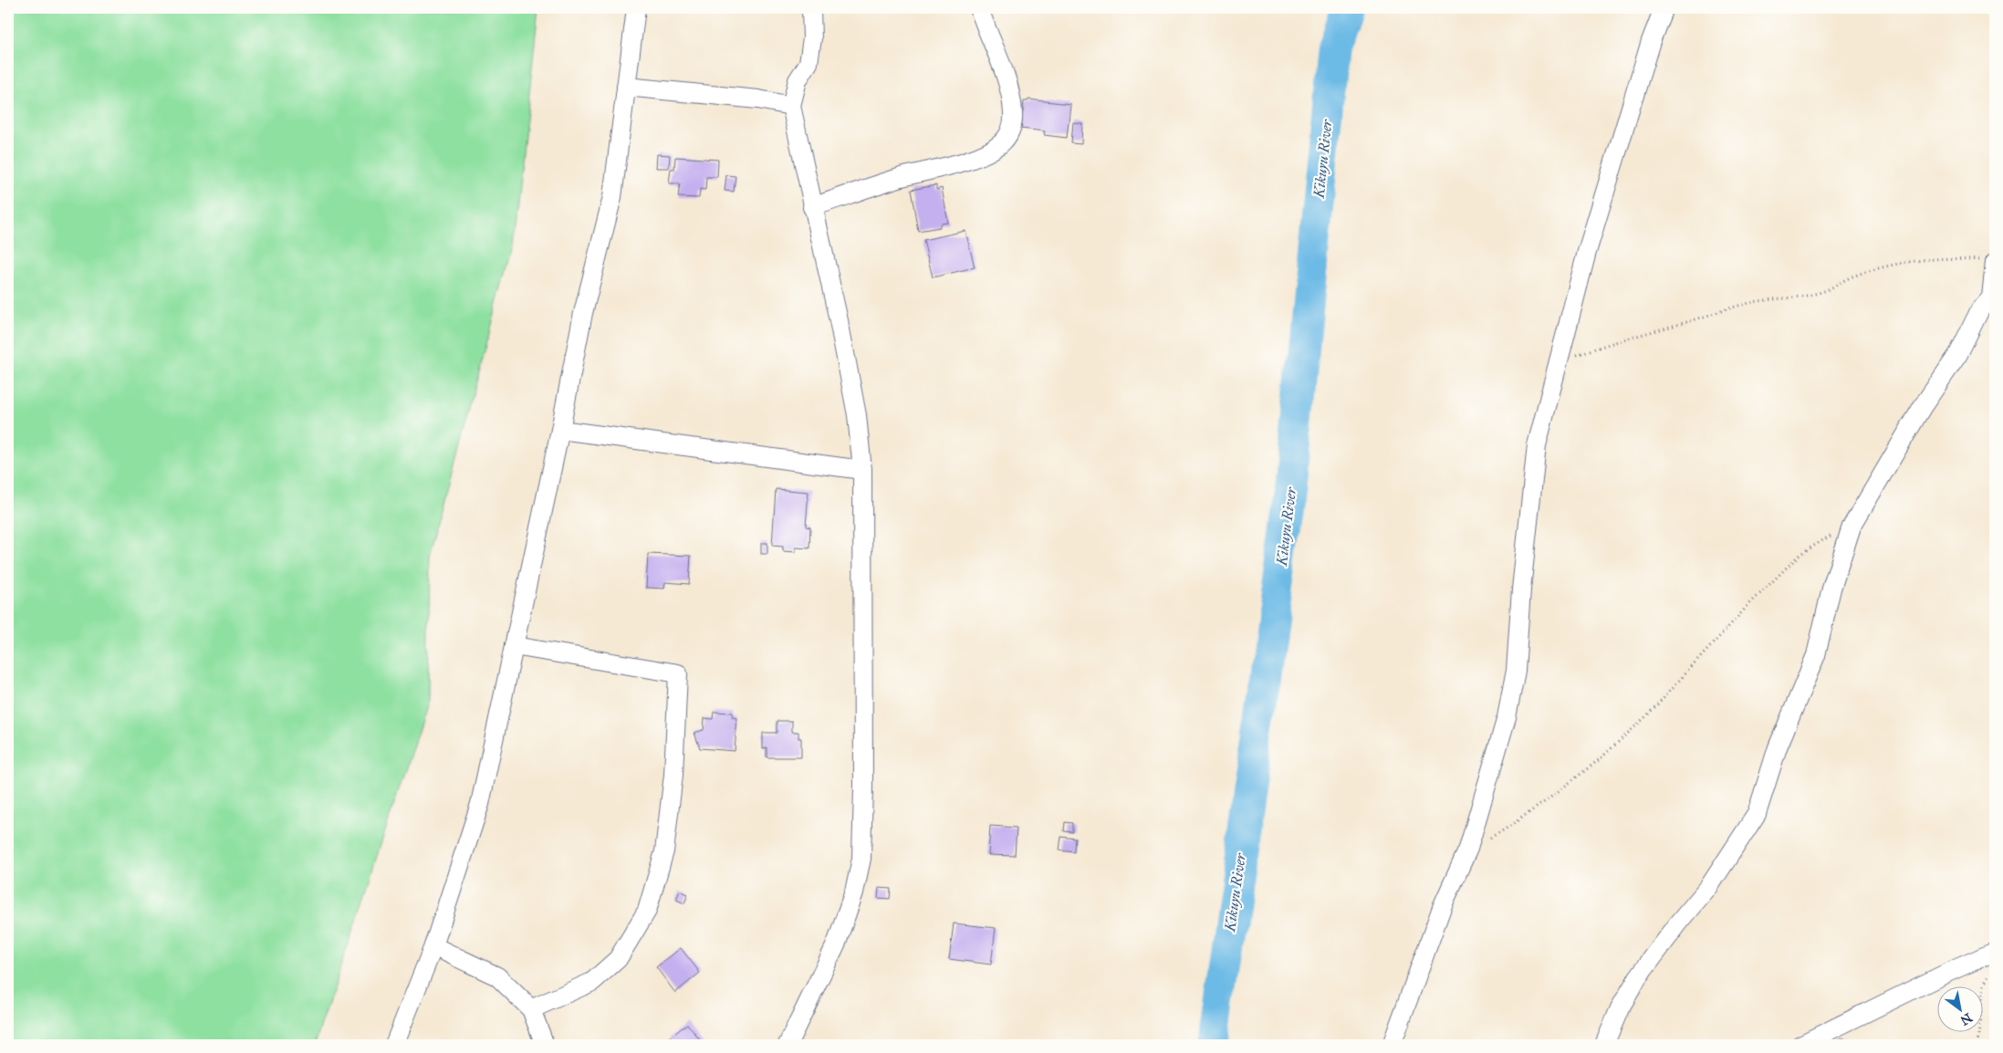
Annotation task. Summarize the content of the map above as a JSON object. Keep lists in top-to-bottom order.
{
  "water": ["Kikuyu River"],
  "north": "bottom right"
}
